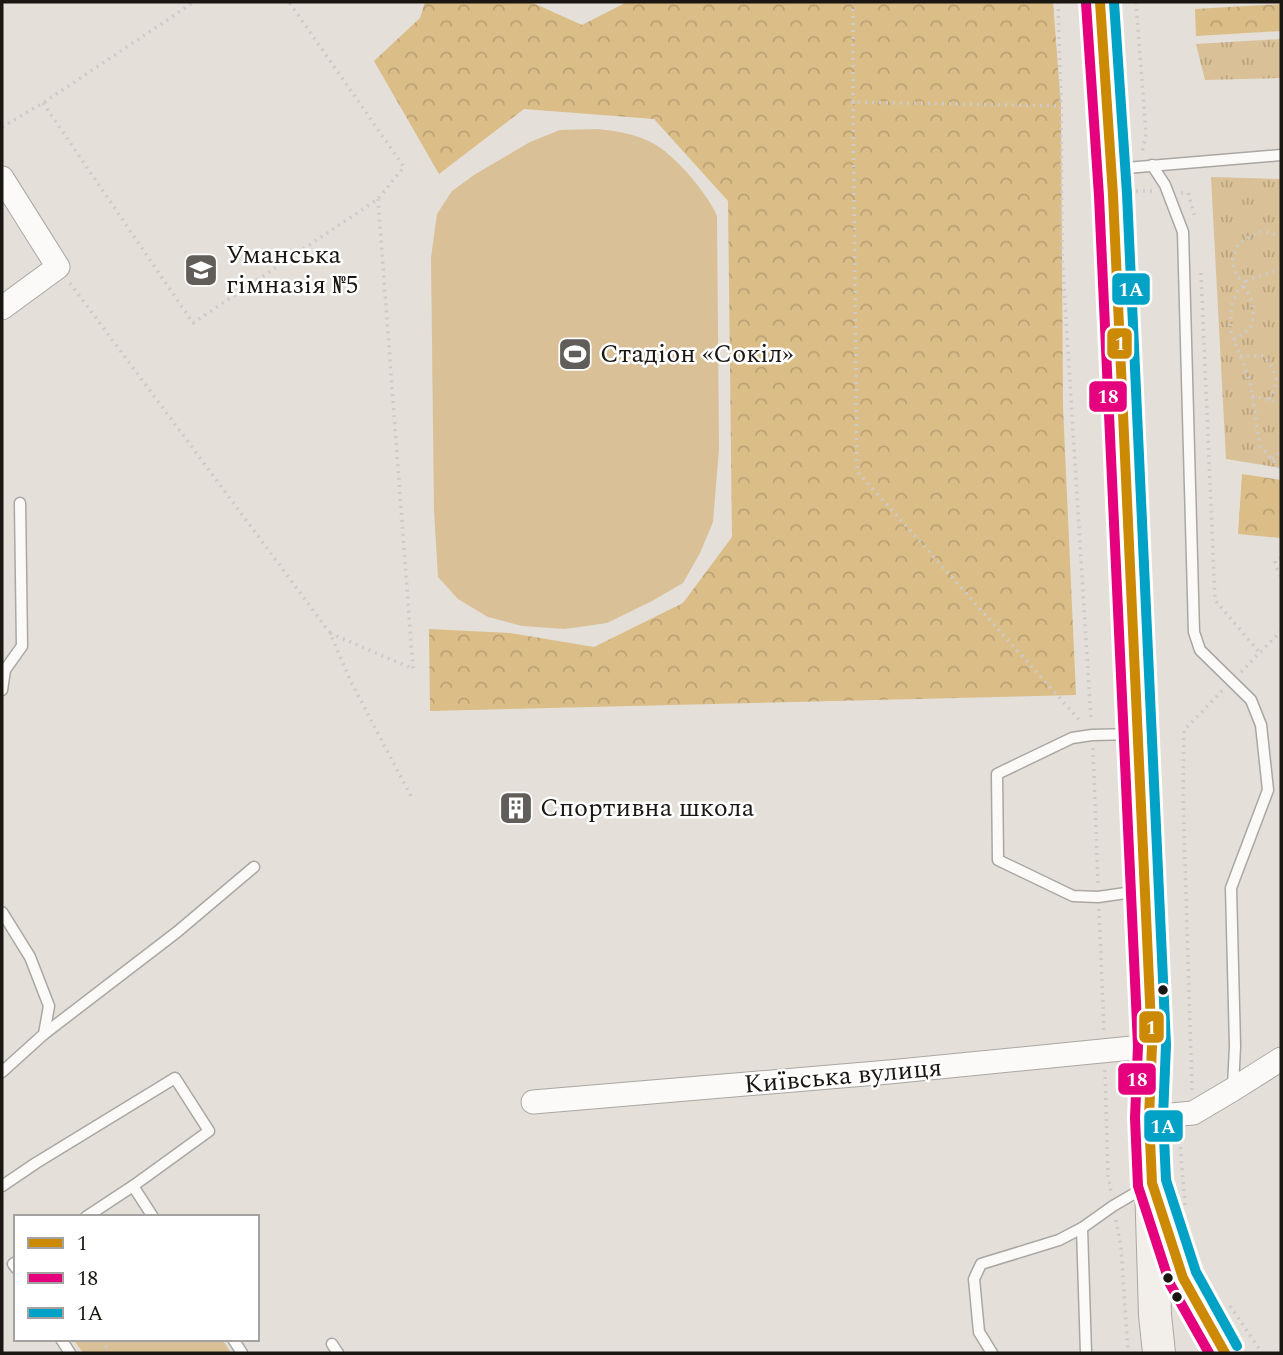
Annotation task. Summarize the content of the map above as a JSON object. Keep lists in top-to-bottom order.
{
  "streets": {
    "street": ["Київська вулиця"]
  },
  "places": {
    "school or university": ["Уманська гімназія №5"],
    "sports": ["Стадіон «Сокіл»"],
    "building": ["Спортивна школа"]
  },
  "lines": ["transit line 1", "transit line 1А", "transit line 18"],
  "legend": ["1", "18", "1А"]
}
